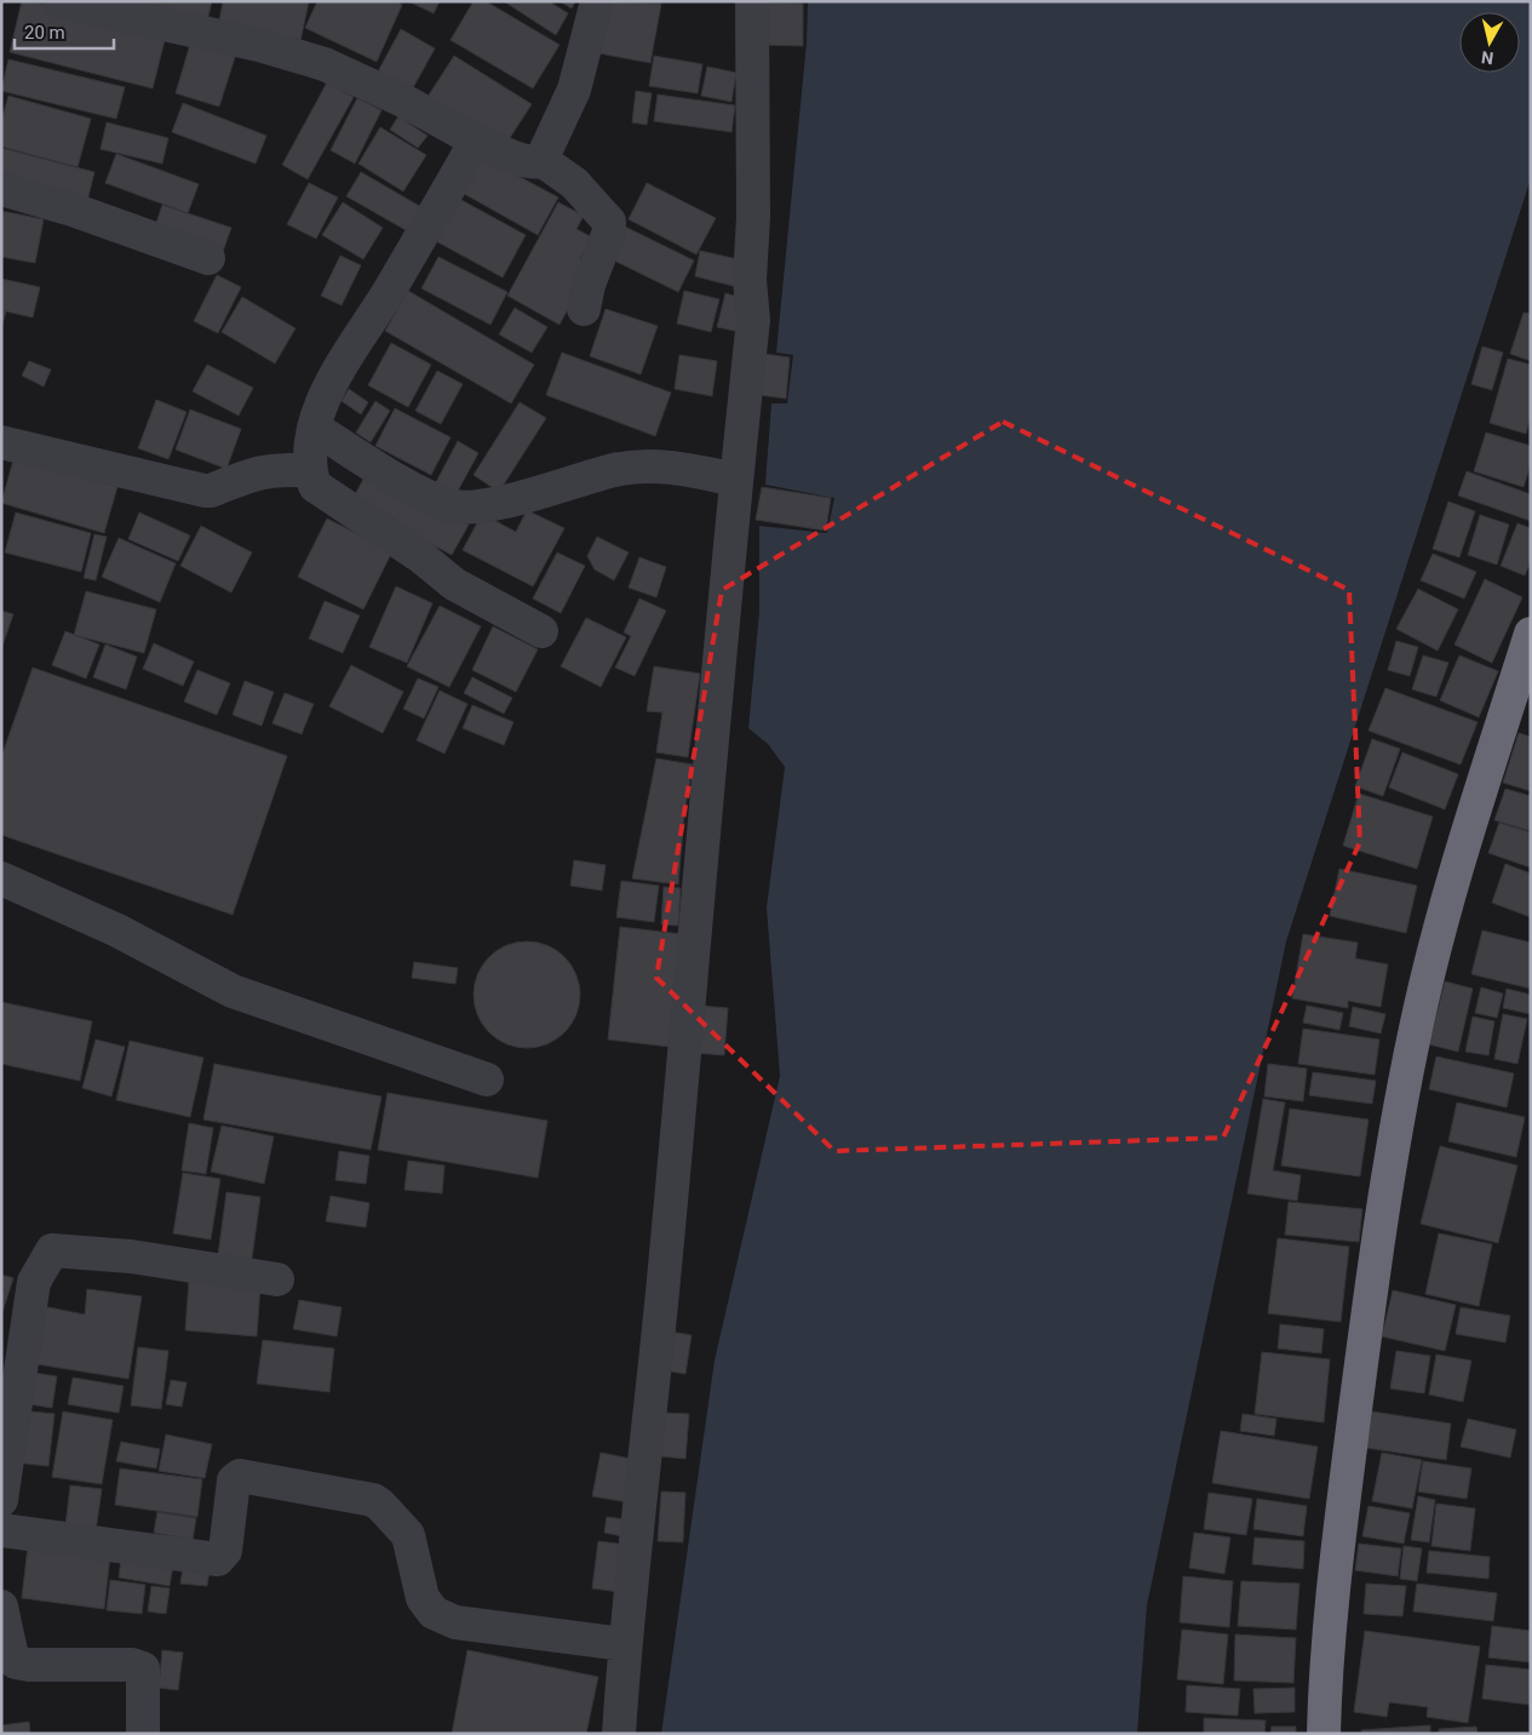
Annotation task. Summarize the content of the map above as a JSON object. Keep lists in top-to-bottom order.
{
  "scale_bar": "20 m",
  "north": "bottom"
}
